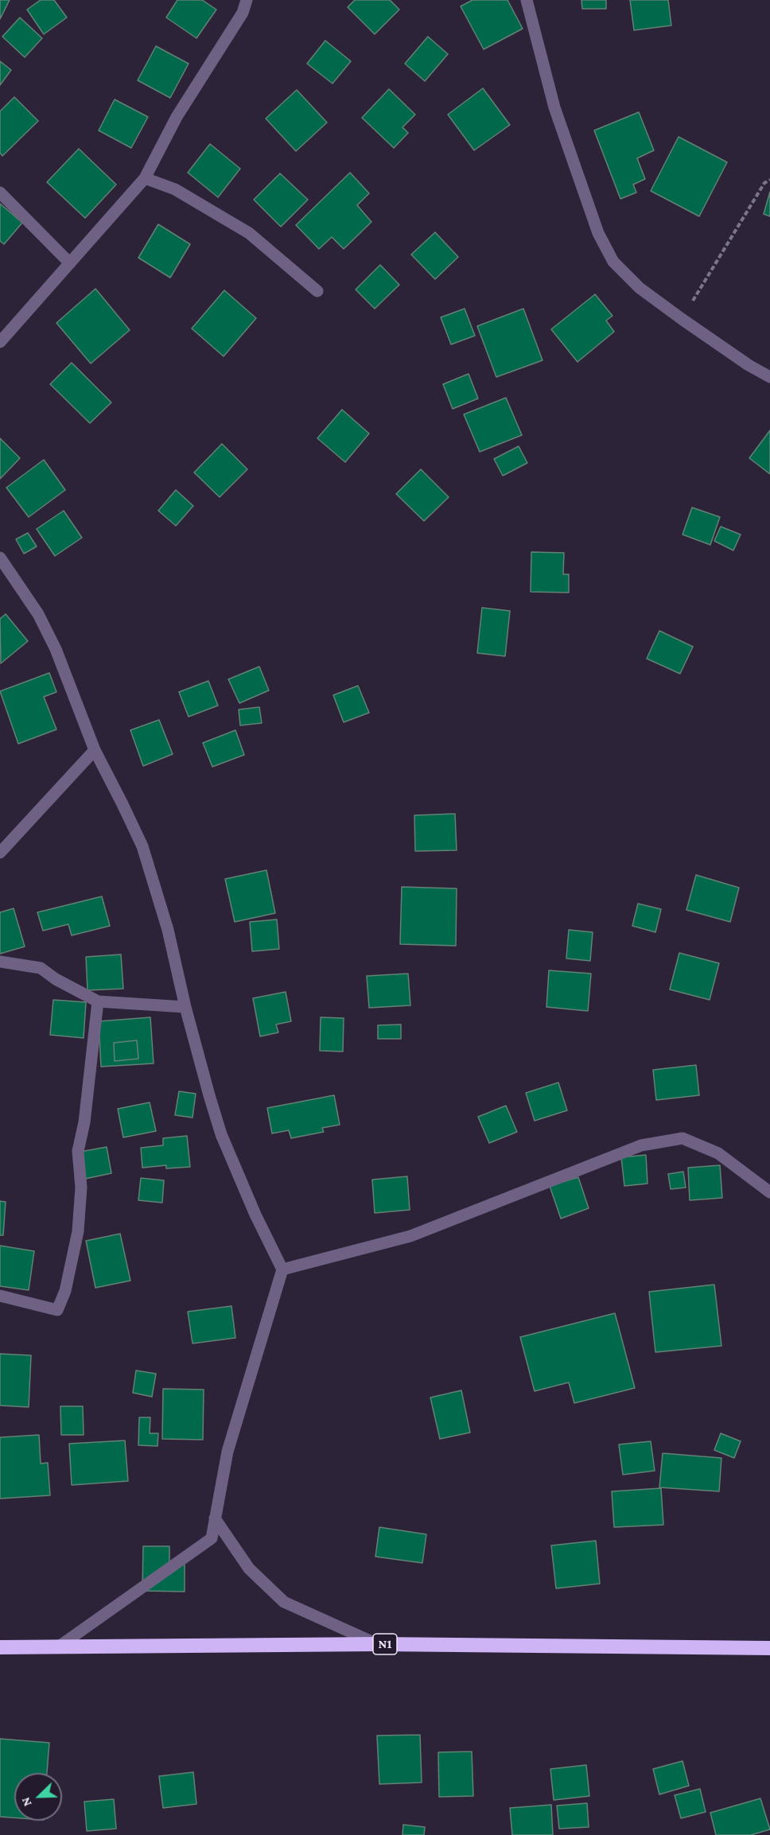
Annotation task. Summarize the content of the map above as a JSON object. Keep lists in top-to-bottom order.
{
  "streets": {
    "highway": ["N1"]
  },
  "north": "bottom left"
}
